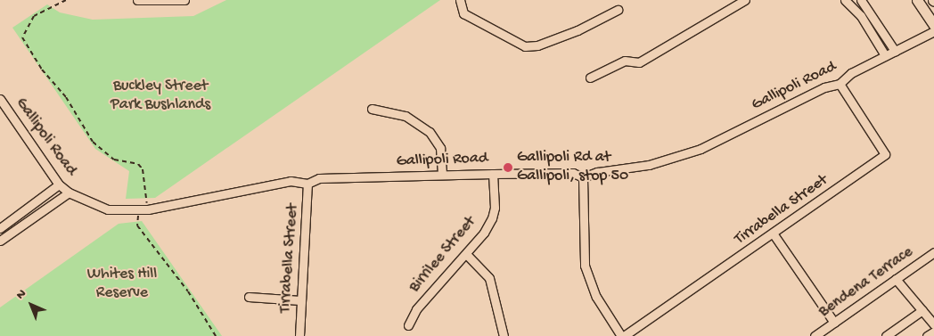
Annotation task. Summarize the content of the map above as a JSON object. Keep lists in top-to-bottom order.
{
  "streets": {
    "street": [
      "Gallipoli Road",
      "Tirrabella Street",
      "Birrilee Street",
      "Bendena Terrace"
    ]
  },
  "crossings": [
    ["Gallipoli Road", "Tirrabella Street"],
    ["Gallipoli Road", "Birrilee Street"]
  ],
  "parks": ["Buckley Street Park Bushlands", "Whites Hill Reserve"],
  "places": ["Gallipoli Rd at Gallipoli, stop 50"],
  "north": "top left"
}
